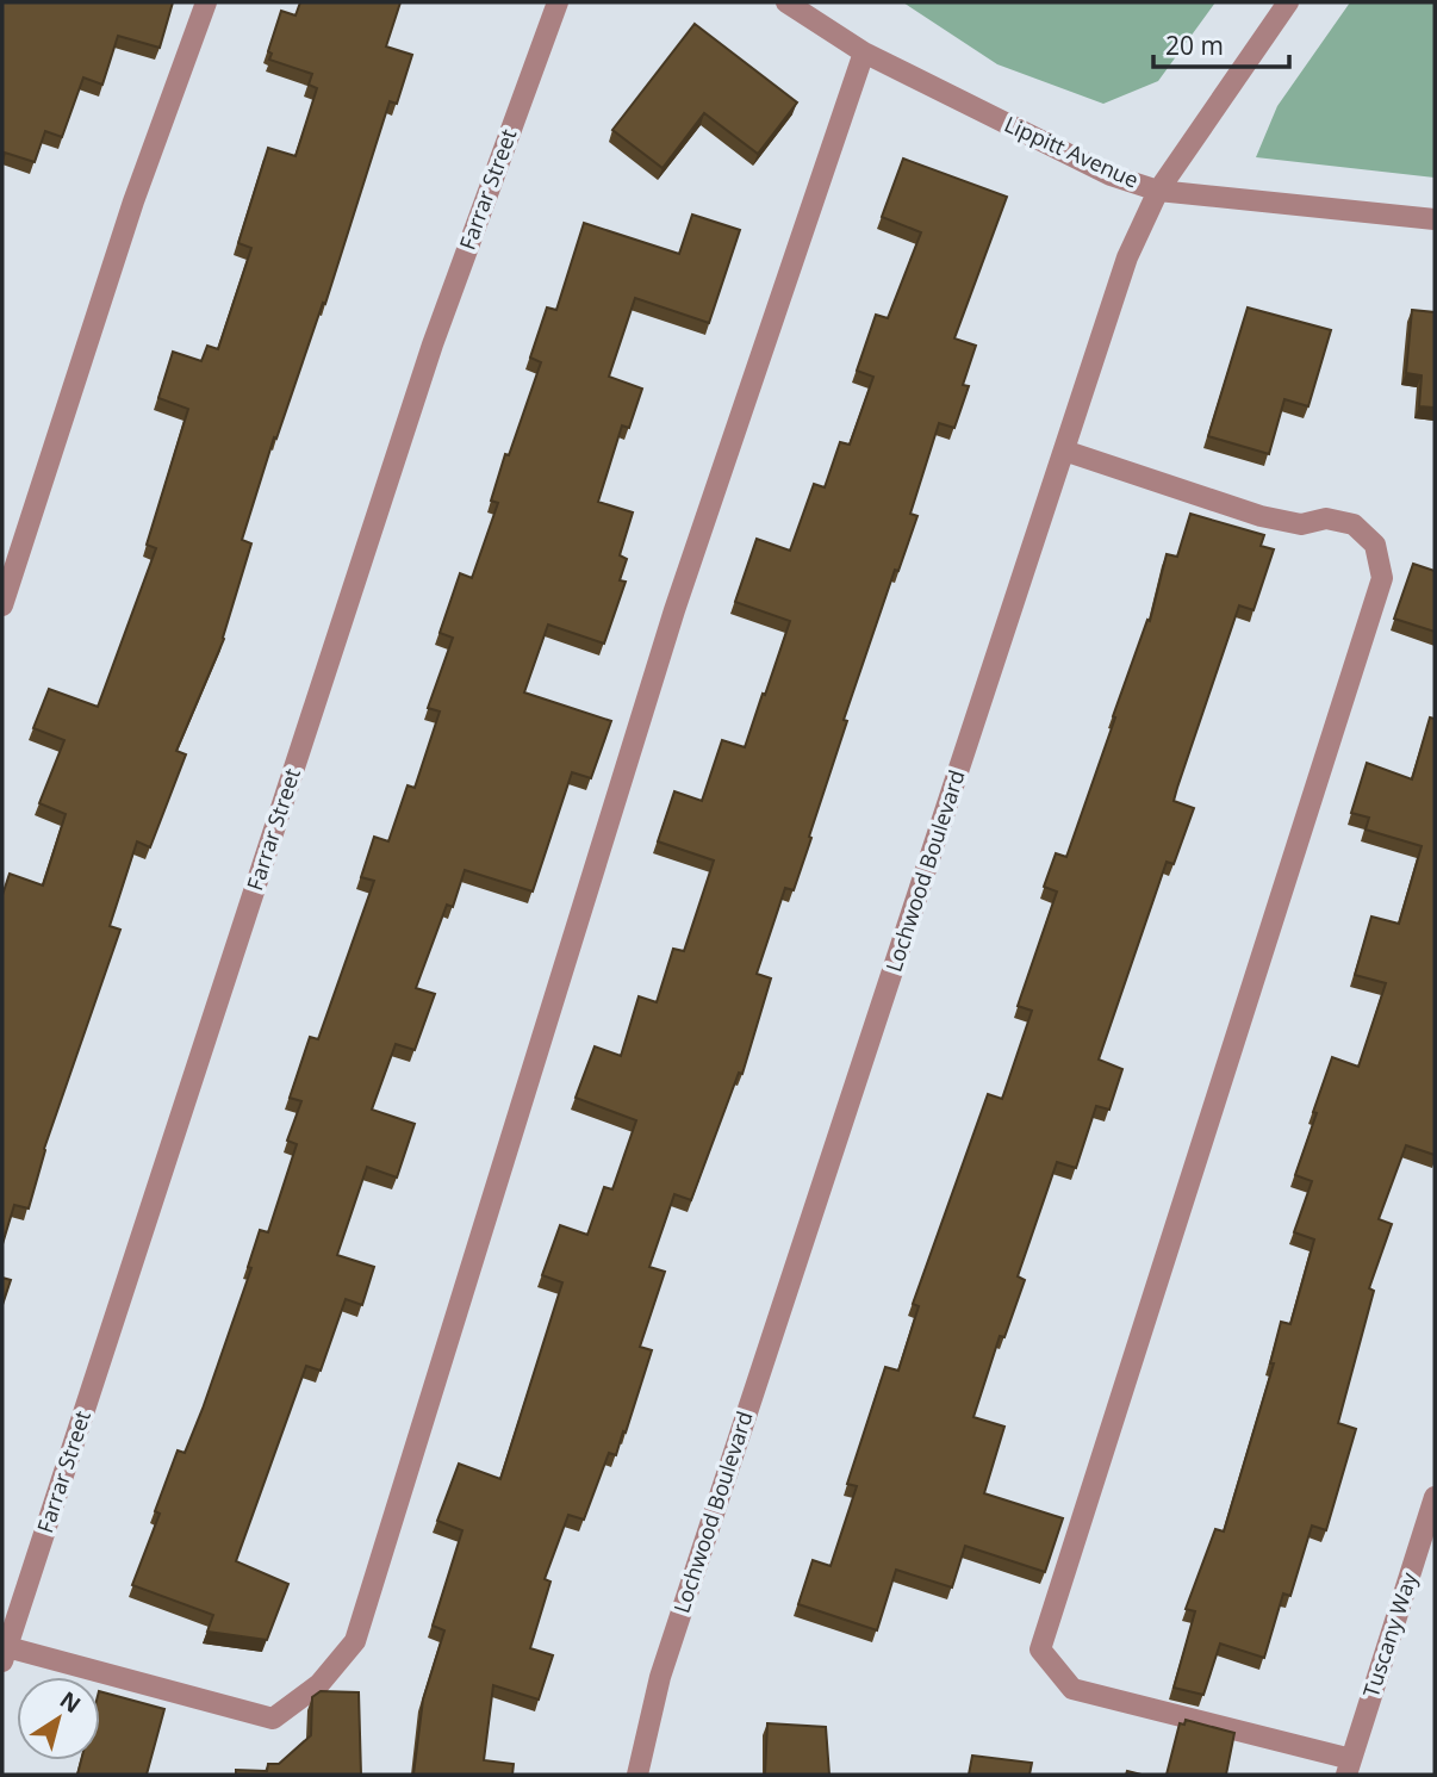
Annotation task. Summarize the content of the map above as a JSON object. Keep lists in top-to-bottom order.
{
  "streets": {
    "street": [
      "Lippitt Avenue",
      "Farrar Street",
      "Lochwood Boulevard",
      "Tuscany Way"
    ]
  },
  "crossings": [
    ["Lippitt Avenue", "Lochwood Boulevard"]
  ],
  "scale_bar": "20 m",
  "north": "top right"
}
